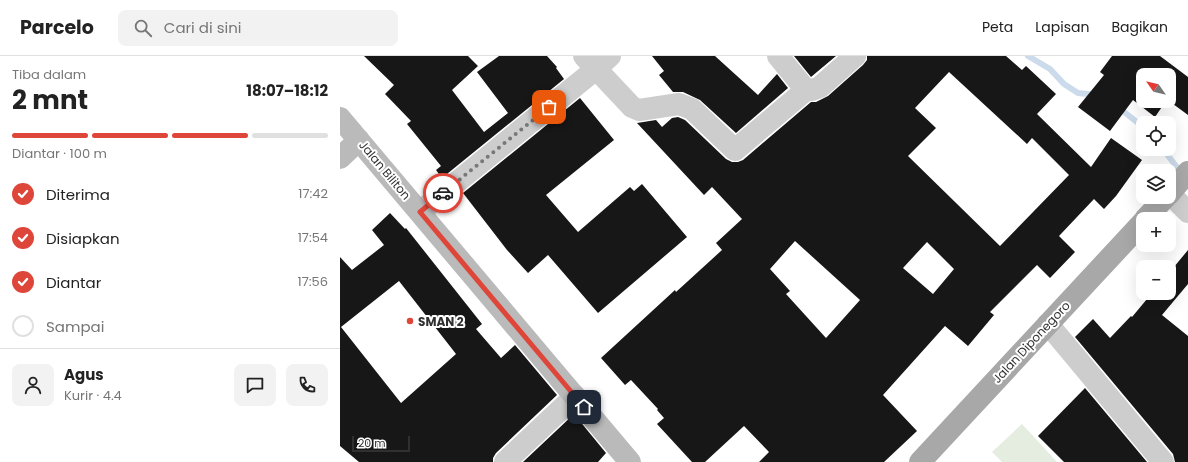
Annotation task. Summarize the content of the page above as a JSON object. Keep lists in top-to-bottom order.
{
  "streets": {
    "main road": ["Jalan Diponegoro"],
    "street": ["Jalan Biliton"]
  },
  "places": ["SMAN 2"],
  "scale_bar": "20 m",
  "north": "top left",
  "page": {
    "header": "Parcelo",
    "search": "Cari di sini",
    "nav": ["Peta", "Lapisan", "Bagikan"],
    "heading": ["2 mnt", "Tiba dalam", "18:07–18:12"],
    "panel": ["Agus", "Kurir · 4.4"],
    "map_buttons": ["+", "−"],
    "bar": "Diantar · 100 m",
    "list": [
      ["Diterima", "17:42"],
      ["Disiapkan", "17:54"],
      ["Diantar", "17:56"],
      "Sampai"
    ],
    "scale": "20 m"
  }
}
